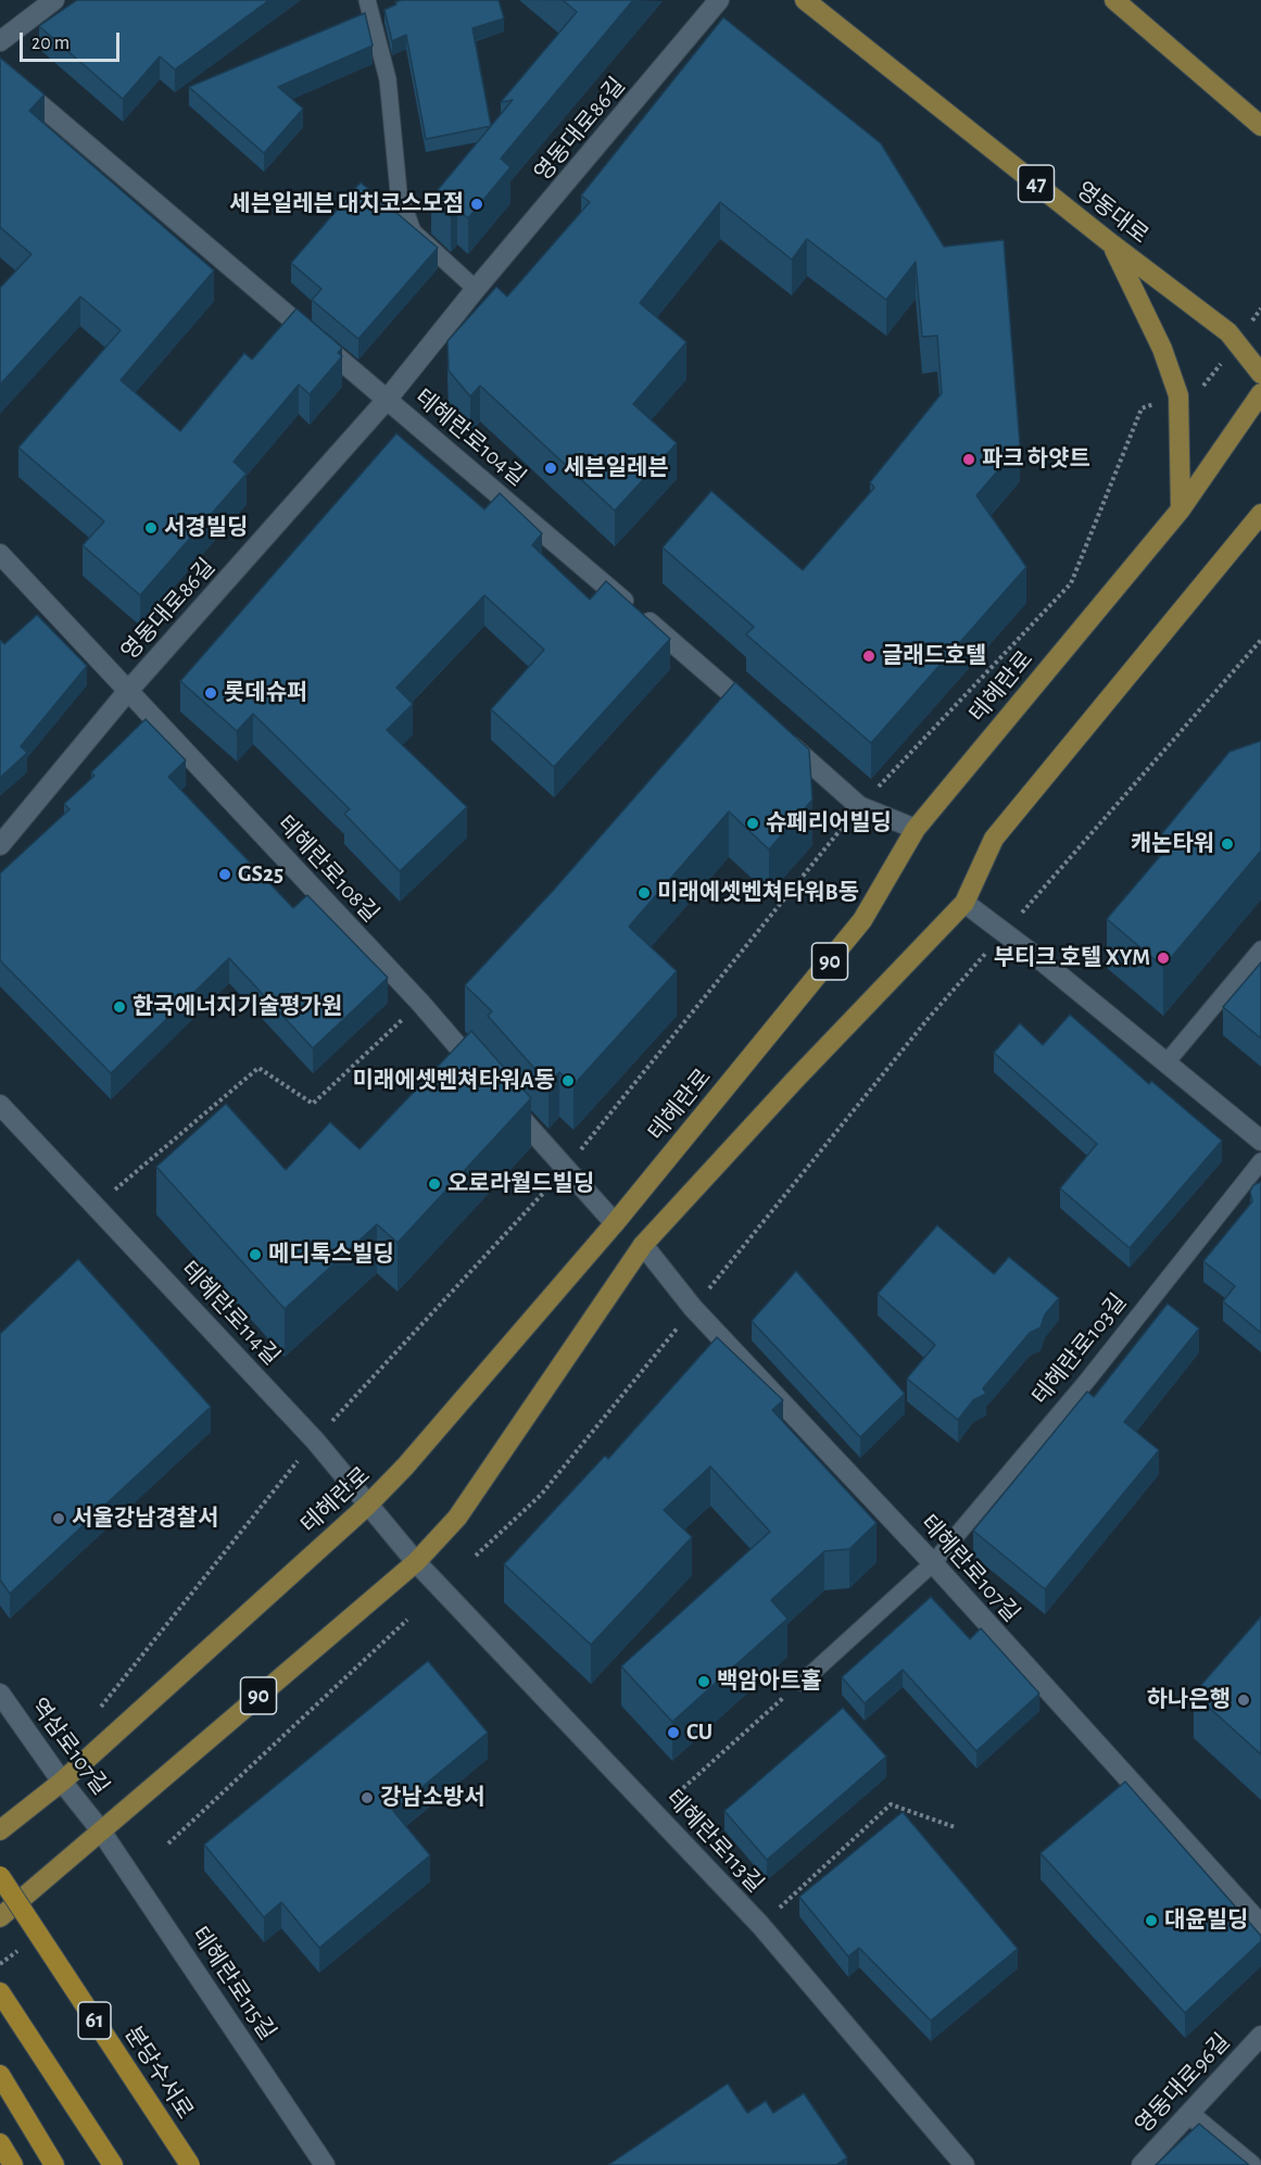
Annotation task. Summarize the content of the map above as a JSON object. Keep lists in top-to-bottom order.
{
  "streets": {
    "highway": ["61", "분당수서로"],
    "main road": [
      "47",
      "영동대로",
      "테헤란로",
      "90"
    ],
    "street": [
      "영동대로86길",
      "테헤란로104길",
      "테헤란로108길",
      "테헤란로114길",
      "테헤란로107길",
      "역삼로107길",
      "테헤란로113길",
      "테헤란로115길",
      "영동대로96길"
    ],
    "lane": ["테헤란로103길"]
  },
  "crossings": [
    ["영동대로86길", "테헤란로104길"],
    ["영동대로86길", "테헤란로108길"],
    ["테헤란로", "테헤란로108길"],
    ["테헤란로", "90"],
    ["테헤란로", "테헤란로114길"],
    ["테헤란로", "역삼로107길"],
    ["90", "테헤란로114길"],
    ["90", "테헤란로107길"],
    ["90", "역삼로107길"],
    ["90", "테헤란로113길"],
    ["90", "테헤란로115길"],
    ["테헤란로114길", "테헤란로113길"],
    ["테헤란로103길", "테헤란로107길"],
    ["역삼로107길", "테헤란로115길"]
  ],
  "places": [
    "세븐일레븐 대치코스모점",
    "파크 하얏트",
    "세븐일레븐",
    "서경빌딩",
    "글래드호텔",
    "롯데슈퍼",
    "슈페리어빌딩",
    "캐논타워",
    "GS25",
    "미래에셋벤쳐타워B동",
    "부티크 호텔 XYM",
    "한국에너지기술평가원",
    "미래에셋벤쳐타워A동",
    "오로라월드빌딩",
    "메디톡스빌딩",
    "서울강남경찰서",
    "백암아트홀",
    "하나은행",
    "CU",
    "강남소방서",
    "대윤빌딩"
  ],
  "scale_bar": "20 m"
}
